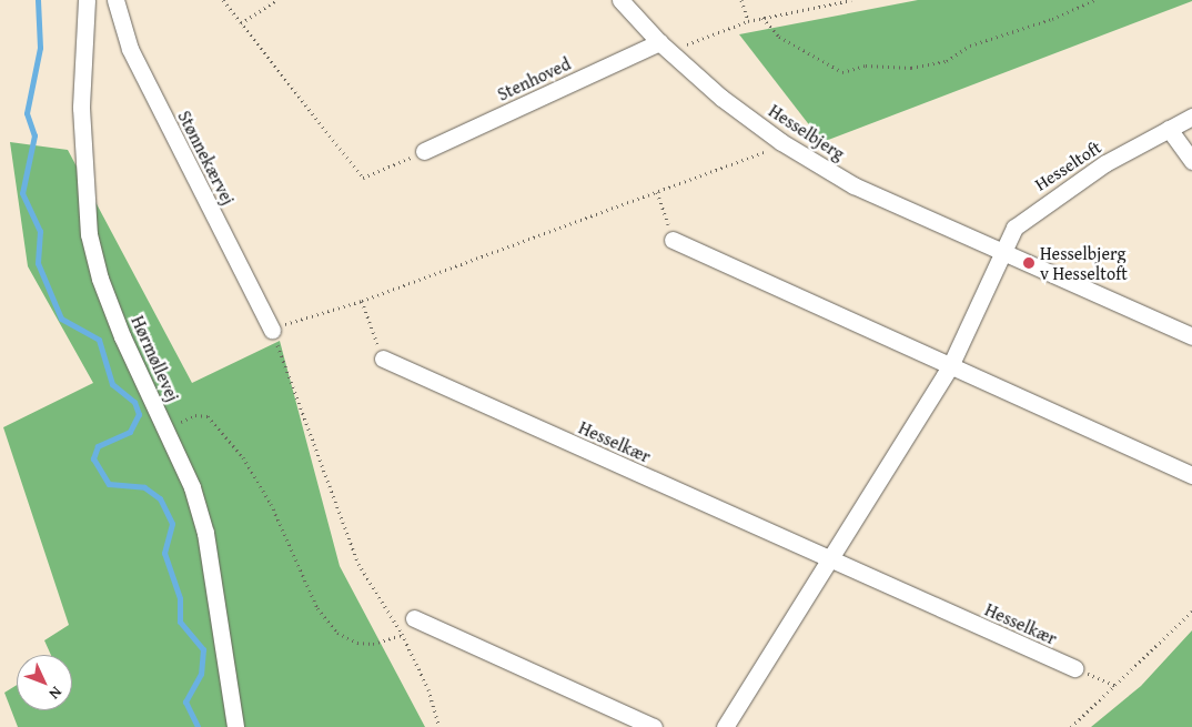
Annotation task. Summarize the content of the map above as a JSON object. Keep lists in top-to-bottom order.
{
  "streets": {
    "street": [
      "Stenhoved",
      "Hesselbjerg",
      "Stønnekærvej",
      "Hesseltoft",
      "Hørmøllevej",
      "Hesselkær"
    ]
  },
  "crossings": [
    ["Stenhoved", "Hesselbjerg"],
    ["Hesselbjerg", "Hesseltoft"]
  ],
  "places": ["Hesselbjerg v Hesseltoft"],
  "north": "bottom right"
}
